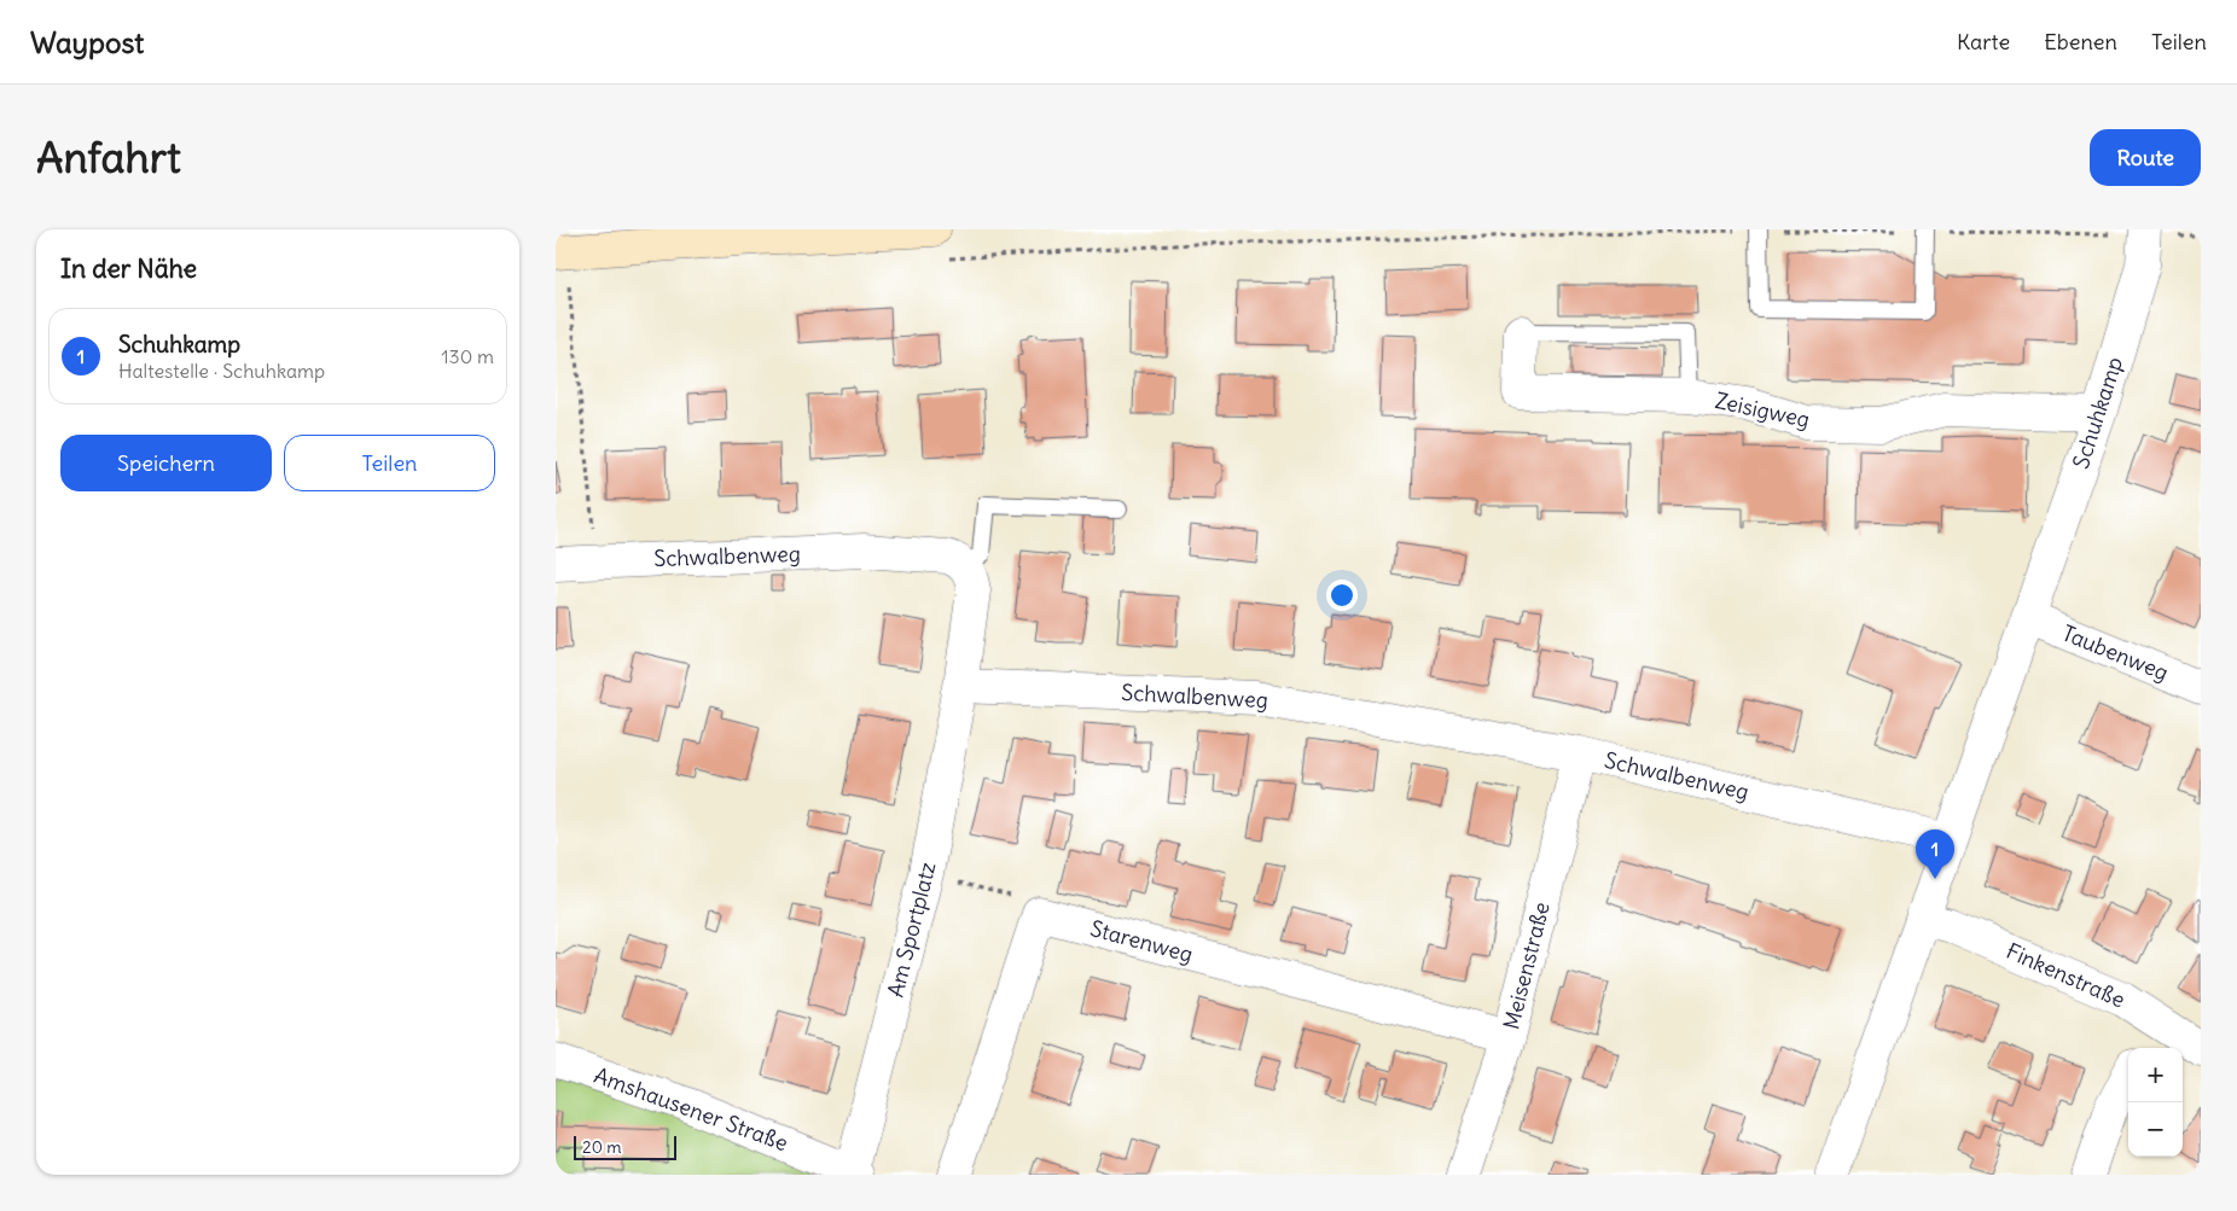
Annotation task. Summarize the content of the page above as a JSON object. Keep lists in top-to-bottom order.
{
  "streets": {
    "street": [
      "Zeisigweg",
      "Schuhkamp",
      "Schwalbenweg",
      "Taubenweg",
      "Am Sportplatz",
      "Starenweg",
      "Meisenstraße",
      "Finkenstraße",
      "Amshausener Straße"
    ]
  },
  "crossings": [
    ["Zeisigweg", "Schuhkamp"],
    ["Schuhkamp", "Schwalbenweg"],
    ["Schuhkamp", "Taubenweg"],
    ["Schuhkamp", "Finkenstraße"],
    ["Schwalbenweg", "Am Sportplatz"],
    ["Schwalbenweg", "Meisenstraße"],
    ["Am Sportplatz", "Amshausener Straße"],
    ["Starenweg", "Meisenstraße"]
  ],
  "scale_bar": "20 m",
  "page": {
    "header": "Waypost",
    "nav": ["Karte", "Ebenen", "Teilen"],
    "buttons": [
      "Route",
      ["Speichern", "Teilen"]
    ],
    "title": "Anfahrt",
    "heading": "In der Nähe",
    "list": [
      {
        "mark": "1",
        "name": "Schuhkamp",
        "note": "Haltestelle · Schuhkamp",
        "value": "130 m"
      }
    ],
    "pins": "1",
    "map_buttons": ["+", "−"],
    "scale": "20 m"
  }
}
